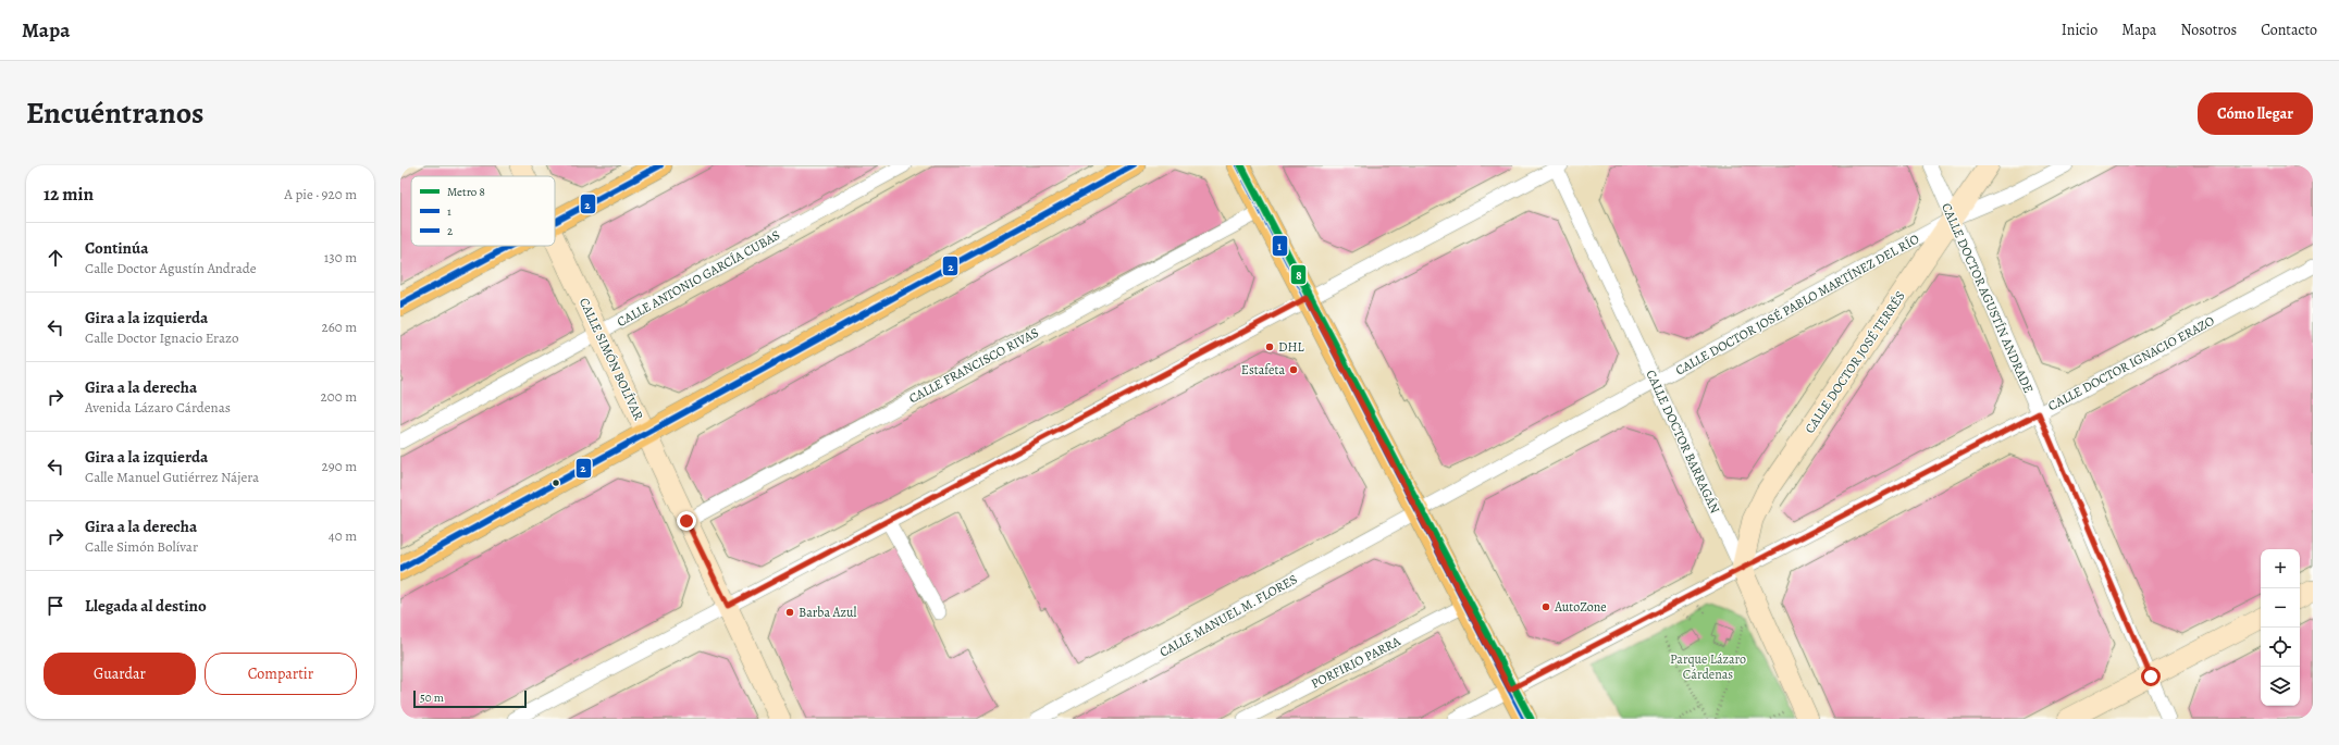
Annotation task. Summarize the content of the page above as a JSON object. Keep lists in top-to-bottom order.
{
  "streets": {
    "street": [
      "CALLE ANTONIO GARCÍA CUBAS",
      "CALLE DOCTOR AGUSTÍN ANDRADE",
      "CALLE DOCTOR JOSÉ PABLO MARTÍNEZ DEL RÍO",
      "CALLE SIMÓN BOLÍVAR",
      "CALLE DOCTOR JOSÉ TERRÉS",
      "CALLE DOCTOR IGNACIO ERAZO",
      "CALLE FRANCISCO RIVAS",
      "CALLE DOCTOR BARRAGÁN",
      "CALLE MANUEL M. FLORES",
      "PORFIRIO PARRA"
    ]
  },
  "crossings": [
    ["CALLE ANTONIO GARCÍA CUBAS", "CALLE SIMÓN BOLÍVAR"],
    ["CALLE DOCTOR AGUSTÍN ANDRADE", "CALLE DOCTOR JOSÉ PABLO MARTÍNEZ DEL RÍO"],
    ["CALLE DOCTOR AGUSTÍN ANDRADE", "CALLE DOCTOR JOSÉ TERRÉS"],
    ["CALLE DOCTOR AGUSTÍN ANDRADE", "CALLE DOCTOR IGNACIO ERAZO"],
    ["CALLE DOCTOR JOSÉ PABLO MARTÍNEZ DEL RÍO", "CALLE DOCTOR JOSÉ TERRÉS"],
    ["CALLE DOCTOR JOSÉ PABLO MARTÍNEZ DEL RÍO", "CALLE DOCTOR BARRAGÁN"],
    ["CALLE DOCTOR JOSÉ PABLO MARTÍNEZ DEL RÍO", "CALLE MANUEL M. FLORES"],
    ["CALLE SIMÓN BOLÍVAR", "CALLE FRANCISCO RIVAS"],
    ["CALLE DOCTOR JOSÉ TERRÉS", "CALLE DOCTOR IGNACIO ERAZO"],
    ["CALLE DOCTOR JOSÉ TERRÉS", "CALLE DOCTOR BARRAGÁN"],
    ["CALLE DOCTOR IGNACIO ERAZO", "CALLE DOCTOR BARRAGÁN"]
  ],
  "parks": ["Parque Lázaro Cárdenas"],
  "places": [
    "DHL",
    "Estafeta",
    "AutoZone",
    "Barba Azul"
  ],
  "lines": ["metro line 8", "transit line 1", "transit line 2"],
  "legend": ["Metro 8", "1", "2"],
  "scale_bar": "50 m",
  "page": {
    "header": "Mapa",
    "nav": [
      "Inicio",
      "Mapa",
      "Nosotros",
      "Contacto"
    ],
    "title": "Encuéntranos",
    "buttons": [
      "Cómo llegar",
      ["Guardar", "Compartir"]
    ],
    "heading": ["12 min", "A pie · 920 m"],
    "list": [
      ["Continúa", "Calle Doctor Agustín Andrade", "130 m"],
      ["Gira a la izquierda", "Calle Doctor Ignacio Erazo", "260 m"],
      ["Gira a la derecha", "Avenida Lázaro Cárdenas", "200 m"],
      ["Gira a la izquierda", "Calle Manuel Gutiérrez Nájera", "290 m"],
      ["Gira a la derecha", "Calle Simón Bolívar", "40 m"],
      "Llegada al destino"
    ],
    "map_buttons": ["+", "−"],
    "scale": "50 m"
  }
}
